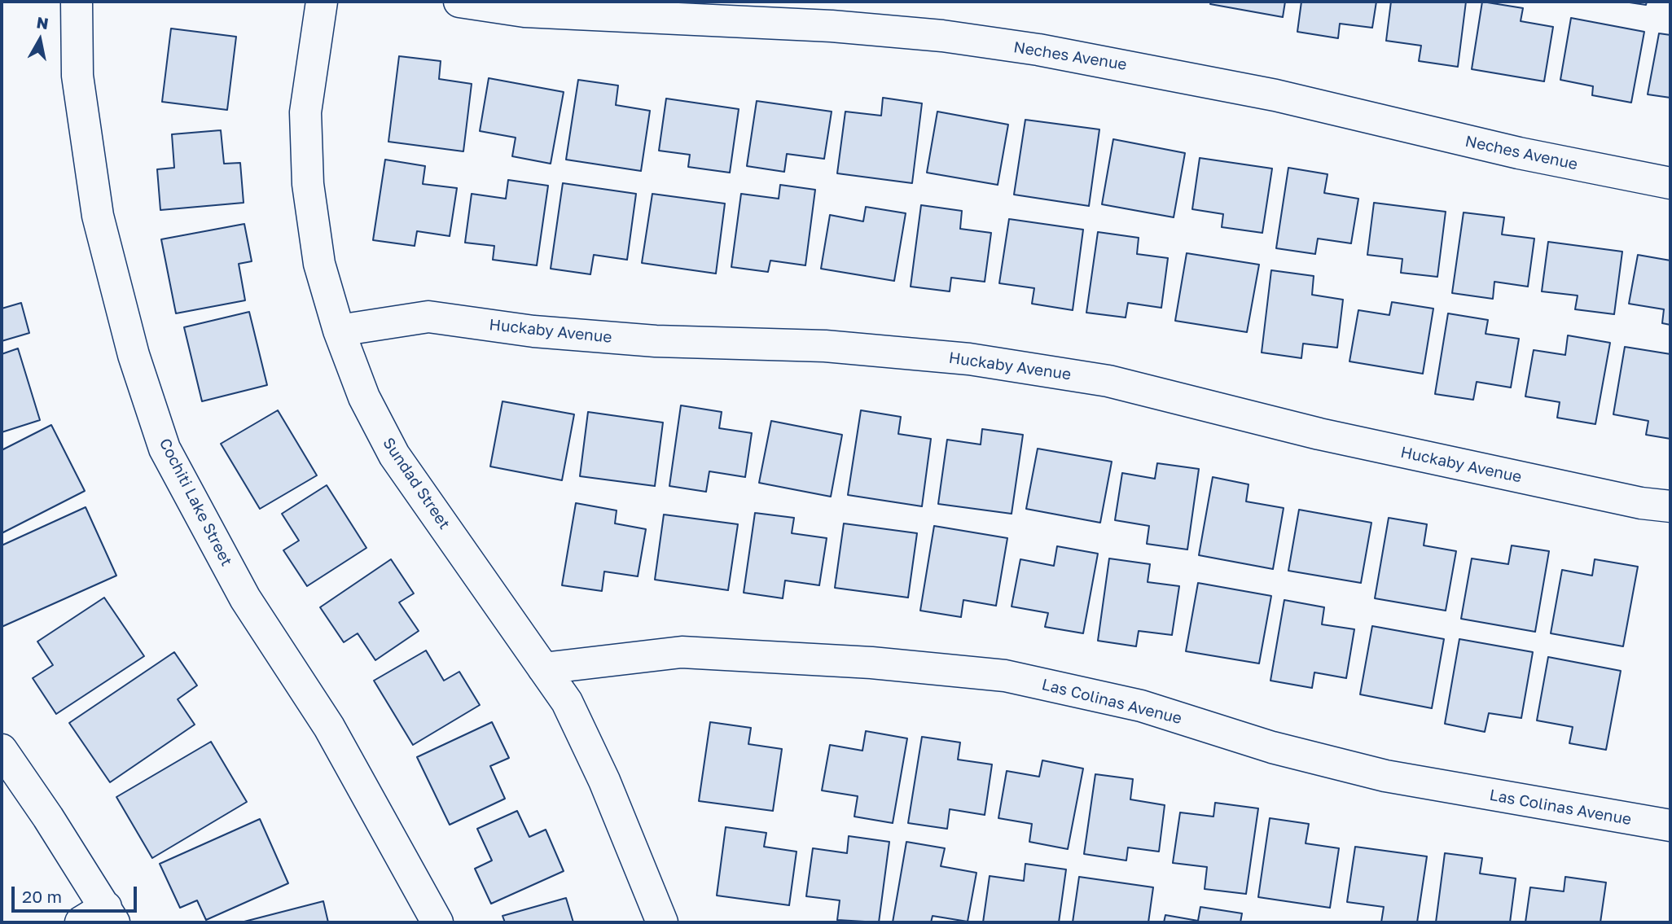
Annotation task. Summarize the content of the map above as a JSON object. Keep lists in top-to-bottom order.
{
  "streets": {
    "street": [
      "Neches Avenue",
      "Huckaby Avenue",
      "Sundad Street",
      "Cochiti Lake Street",
      "Las Colinas Avenue"
    ]
  },
  "crossings": [
    ["Huckaby Avenue", "Sundad Street"],
    ["Sundad Street", "Las Colinas Avenue"]
  ],
  "scale_bar": "20 m",
  "north": "top"
}
